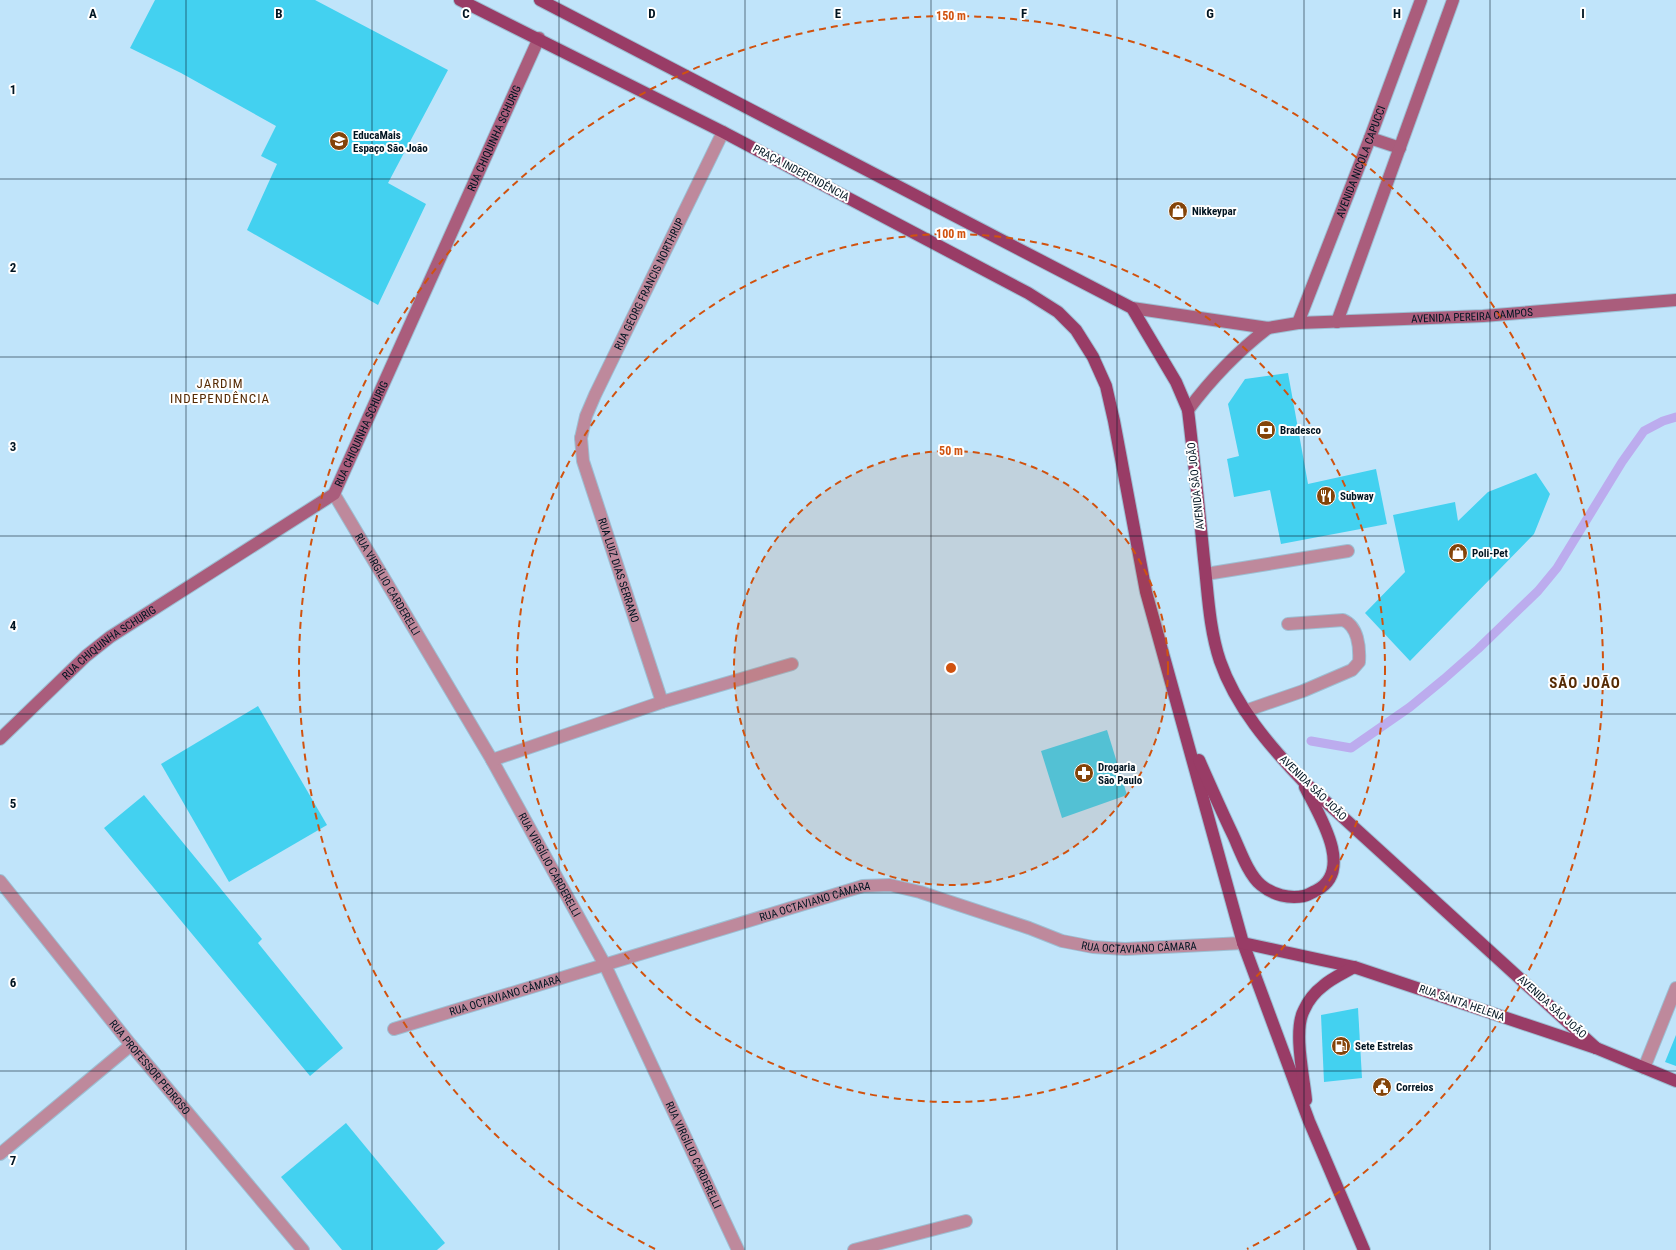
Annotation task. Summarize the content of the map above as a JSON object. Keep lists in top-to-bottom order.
{
  "streets": {
    "main road": [
      "RUA CHIQUINHA SCHURIG",
      "AVENIDA NICOLA CAPUCCI",
      "PRAÇA INDEPENDÊNCIA",
      "AVENIDA PEREIRA CAMPOS",
      "AVENIDA SÃO JOÃO",
      "RUA SANTA HELENA"
    ],
    "street": [
      "RUA GEORG FRANCIS NORTHRUP",
      "RUA LUIZ DIAS SERRANO",
      "RUA VIRGÍLIO CARDERELLI",
      "RUA OCTAVIANO CÂMARA",
      "RUA PROFESSOR PEDROSO"
    ]
  },
  "crossings": [
    ["RUA CHIQUINHA SCHURIG", "PRAÇA INDEPENDÊNCIA"],
    ["RUA CHIQUINHA SCHURIG", "RUA VIRGÍLIO CARDERELLI"],
    ["AVENIDA NICOLA CAPUCCI", "AVENIDA PEREIRA CAMPOS"],
    ["PRAÇA INDEPENDÊNCIA", "RUA GEORG FRANCIS NORTHRUP"],
    ["RUA GEORG FRANCIS NORTHRUP", "RUA LUIZ DIAS SERRANO"],
    ["AVENIDA SÃO JOÃO", "RUA SANTA HELENA"],
    ["RUA VIRGÍLIO CARDERELLI", "RUA OCTAVIANO CÂMARA"],
    ["RUA OCTAVIANO CÂMARA", "RUA SANTA HELENA"]
  ],
  "districts": ["JARDIM INDEPENDÊNCIA", "SÃO JOÃO"],
  "places": {
    "school or university": ["EducaMais Espaço São João"],
    "shop": ["Nikkeypar", "Poli-Pet"],
    "bank": ["Bradesco"],
    "restaurant": ["Subway"],
    "pharmacy": ["Drogaria São Paulo"],
    "fuel station": ["Sete Estrelas"],
    "public building": ["Correios"]
  },
  "grid": {
    "columns": [
      "A",
      "B",
      "C",
      "D",
      "E",
      "F",
      "G",
      "H",
      "I"
    ],
    "rows": [
      "1",
      "2",
      "3",
      "4",
      "5",
      "6",
      "7"
    ]
  },
  "rings": ["150 m", "100 m", "50 m"]
}
